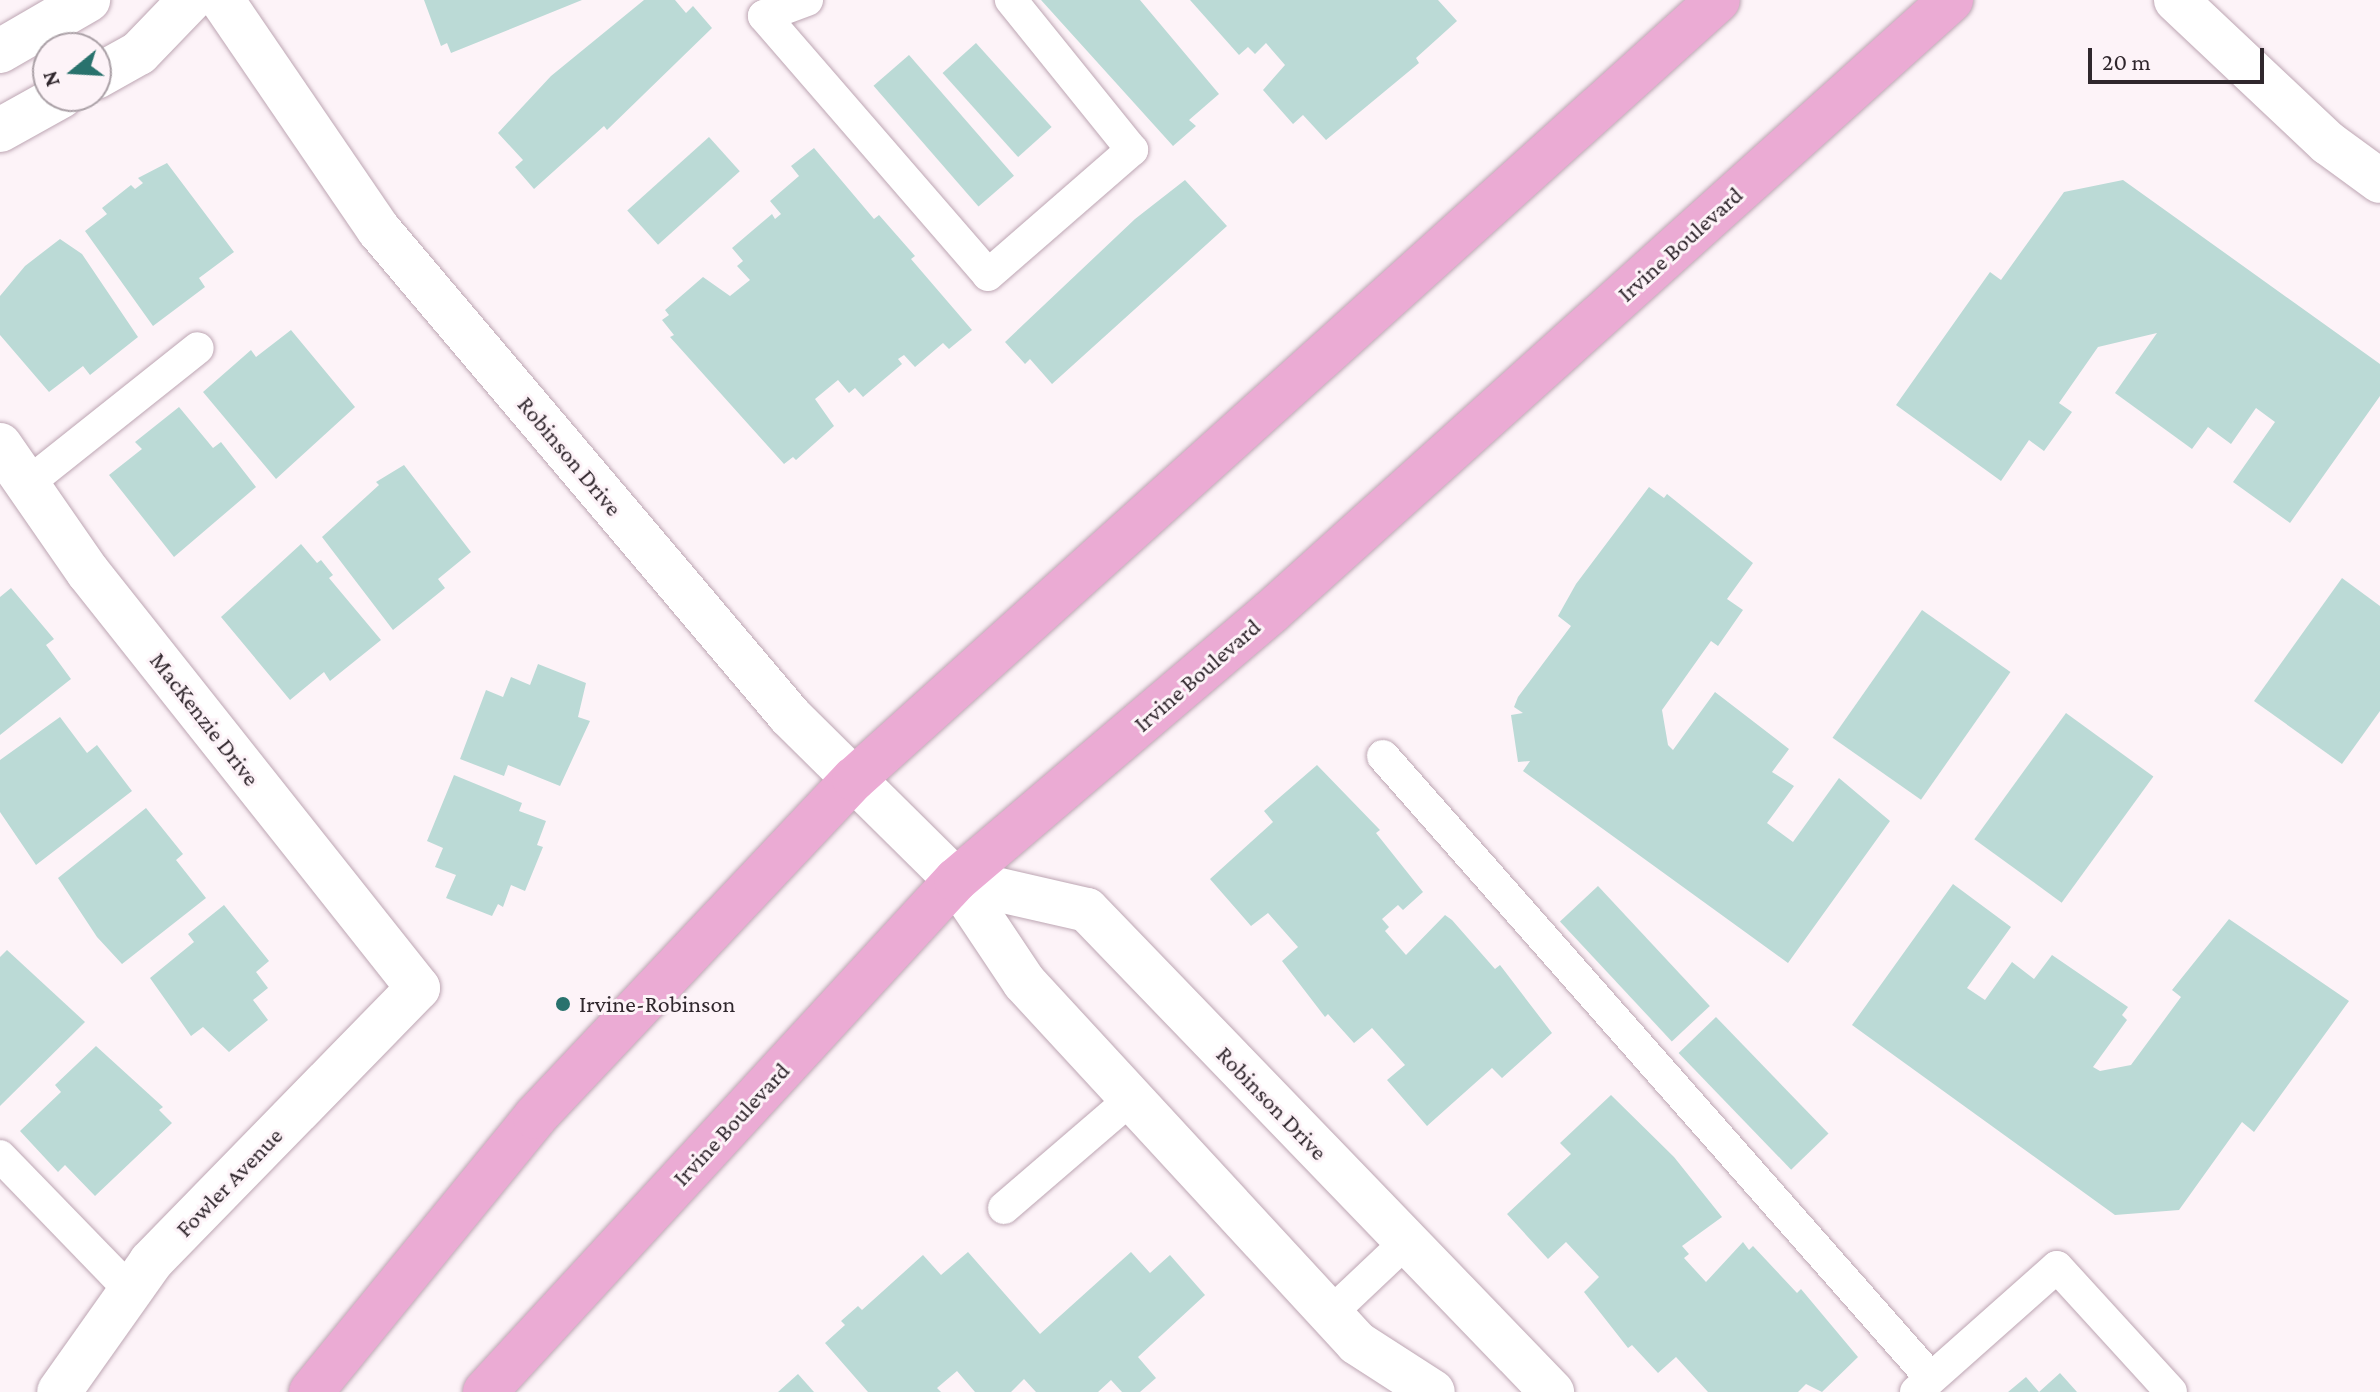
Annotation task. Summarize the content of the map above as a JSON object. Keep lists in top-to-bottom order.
{
  "streets": {
    "main road": ["Irvine Boulevard"],
    "street": ["Robinson Drive", "MacKenzie Drive", "Fowler Avenue"]
  },
  "crossings": [
    ["Irvine Boulevard", "Robinson Drive"],
    ["MacKenzie Drive", "Fowler Avenue"]
  ],
  "places": ["Irvine-Robinson"],
  "scale_bar": "20 m",
  "north": "left"
}
